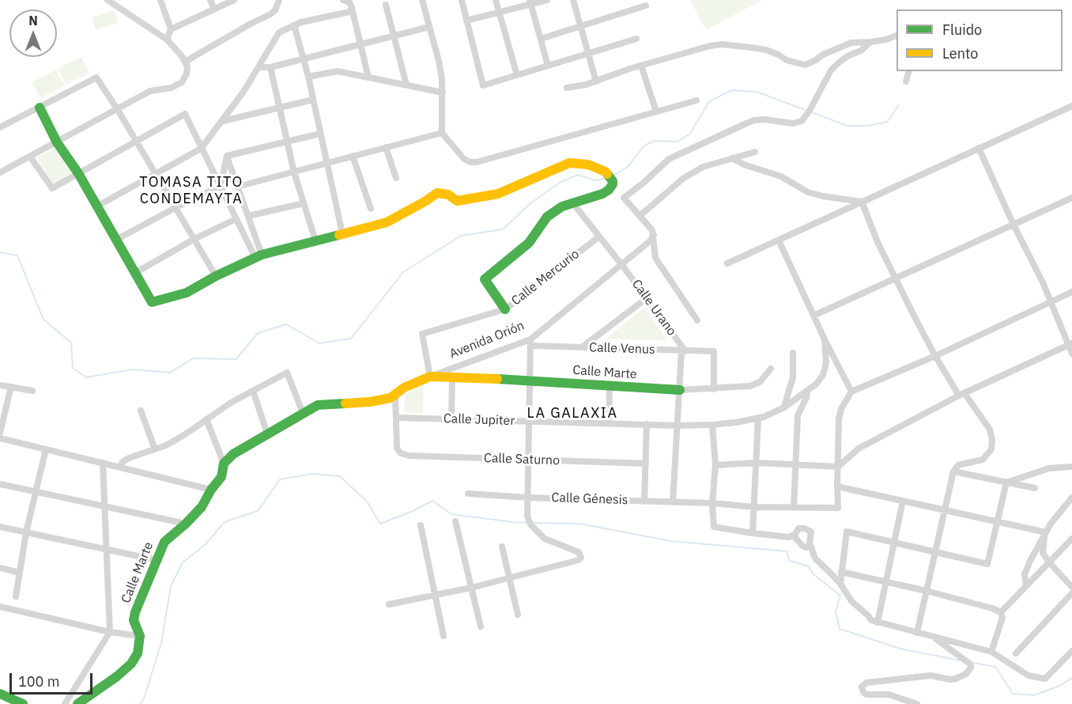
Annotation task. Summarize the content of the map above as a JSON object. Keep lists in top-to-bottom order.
{
  "streets": {
    "street": [
      "Calle Mercurio",
      "Calle Urano",
      "Avenida Orión",
      "Calle Venus",
      "Calle Marte",
      "Calle Jupiter",
      "Calle Saturno",
      "Calle Génesis"
    ]
  },
  "crossings": [
    ["Calle Mercurio", "Calle Urano"],
    ["Calle Mercurio", "Avenida Orión"],
    ["Calle Mercurio", "Calle Marte"],
    ["Calle Urano", "Avenida Orión"],
    ["Calle Urano", "Calle Venus"],
    ["Calle Urano", "Calle Marte"],
    ["Calle Urano", "Calle Jupiter"],
    ["Calle Urano", "Calle Génesis"],
    ["Avenida Orión", "Calle Venus"],
    ["Avenida Orión", "Calle Marte"],
    ["Calle Venus", "Calle Marte"],
    ["Calle Jupiter", "Calle Saturno"]
  ],
  "districts": ["TOMASA TITO CONDEMAYTA", "LA GALAXIA"],
  "legend": ["Fluido", "Lento"],
  "scale_bar": "100 m",
  "north": "top"
}
